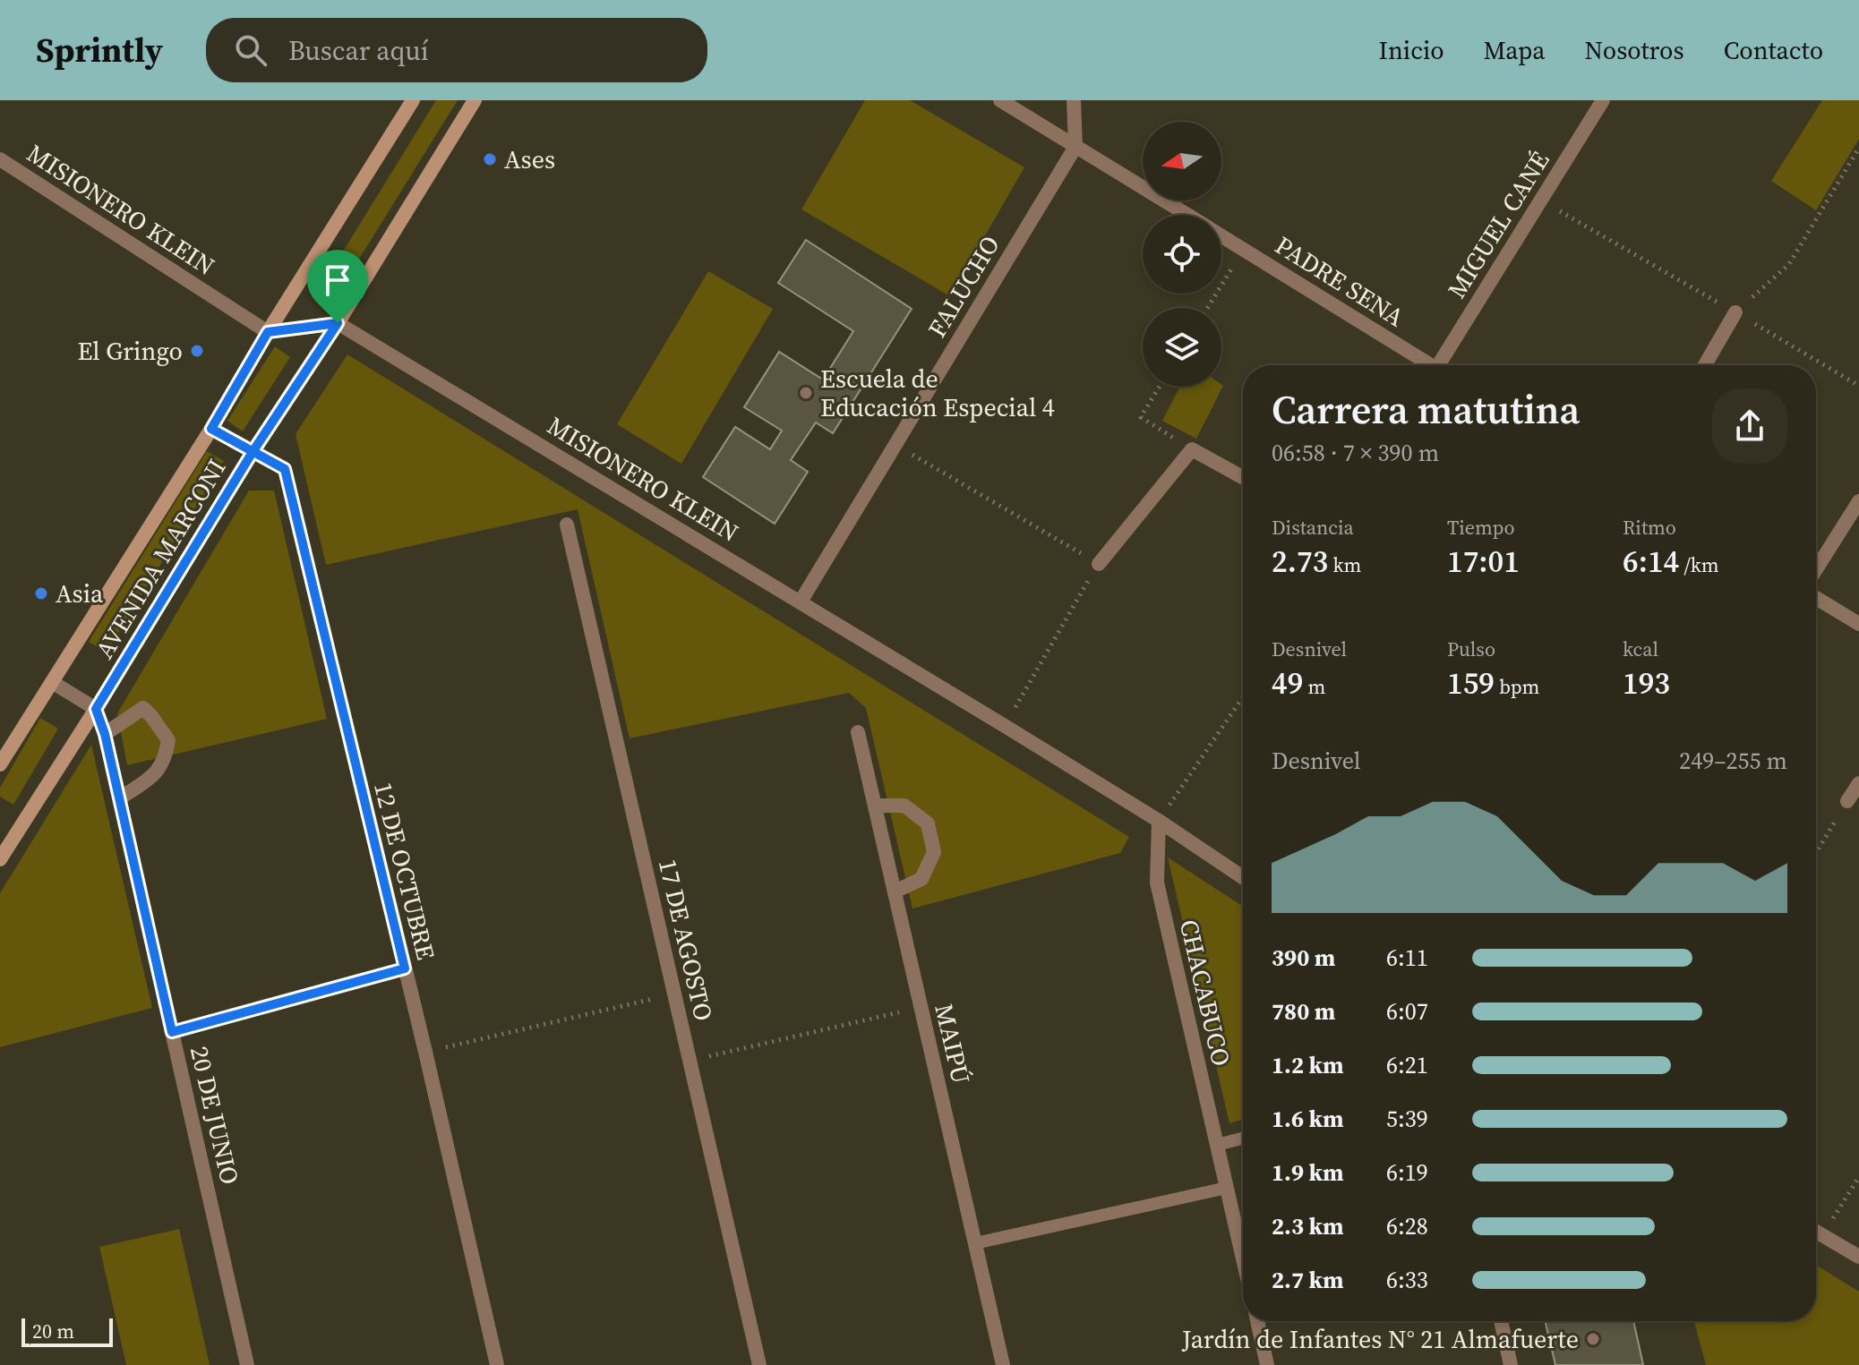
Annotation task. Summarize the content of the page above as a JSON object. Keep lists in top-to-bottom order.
{
  "streets": {
    "main road": ["AVENIDA MARCONI"],
    "street": [
      "MISIONERO KLEIN",
      "MIGUEL CANÉ",
      "PADRE SENA",
      "FALUCHO",
      "12 DE OCTUBRE",
      "17 DE AGOSTO",
      "CHACABUCO",
      "MAIPÚ",
      "20 DE JUNIO"
    ]
  },
  "crossings": [
    ["MISIONERO KLEIN", "FALUCHO"],
    ["MISIONERO KLEIN", "AVENIDA MARCONI"],
    ["MISIONERO KLEIN", "CHACABUCO"],
    ["PADRE SENA", "FALUCHO"],
    ["AVENIDA MARCONI", "12 DE OCTUBRE"],
    ["AVENIDA MARCONI", "20 DE JUNIO"]
  ],
  "places": [
    "Ases",
    "El Gringo",
    "Escuela de Educación Especial 4",
    "Asia",
    "Jardín de Infantes N° 21 Almafuerte"
  ],
  "scale_bar": "20 m",
  "north": "left",
  "page": {
    "header": "Sprintly",
    "search": "Buscar aquí",
    "nav": [
      "Inicio",
      "Mapa",
      "Nosotros",
      "Contacto"
    ],
    "heading": ["Carrera matutina", "06:58 · 7 × 390 m"],
    "stats": [
      ["Distancia", "2.73 km"],
      ["Tiempo", "17:01"],
      ["Ritmo", "6:14 /km"],
      ["Desnivel", "49 m"],
      ["Pulso", "159 bpm"],
      ["kcal", "193"]
    ],
    "chart": ["Desnivel", "249–255 m"],
    "list": [
      {
        "name": "390 m",
        "note": "6:11"
      },
      {
        "name": "780 m",
        "note": "6:07"
      },
      {
        "name": "1.2 km",
        "note": "6:21"
      },
      {
        "name": "1.6 km",
        "note": "5:39"
      },
      {
        "name": "1.9 km",
        "note": "6:19"
      },
      {
        "name": "2.3 km",
        "note": "6:28"
      },
      {
        "name": "2.7 km",
        "note": "6:33"
      }
    ],
    "scale": "20 m"
  }
}
